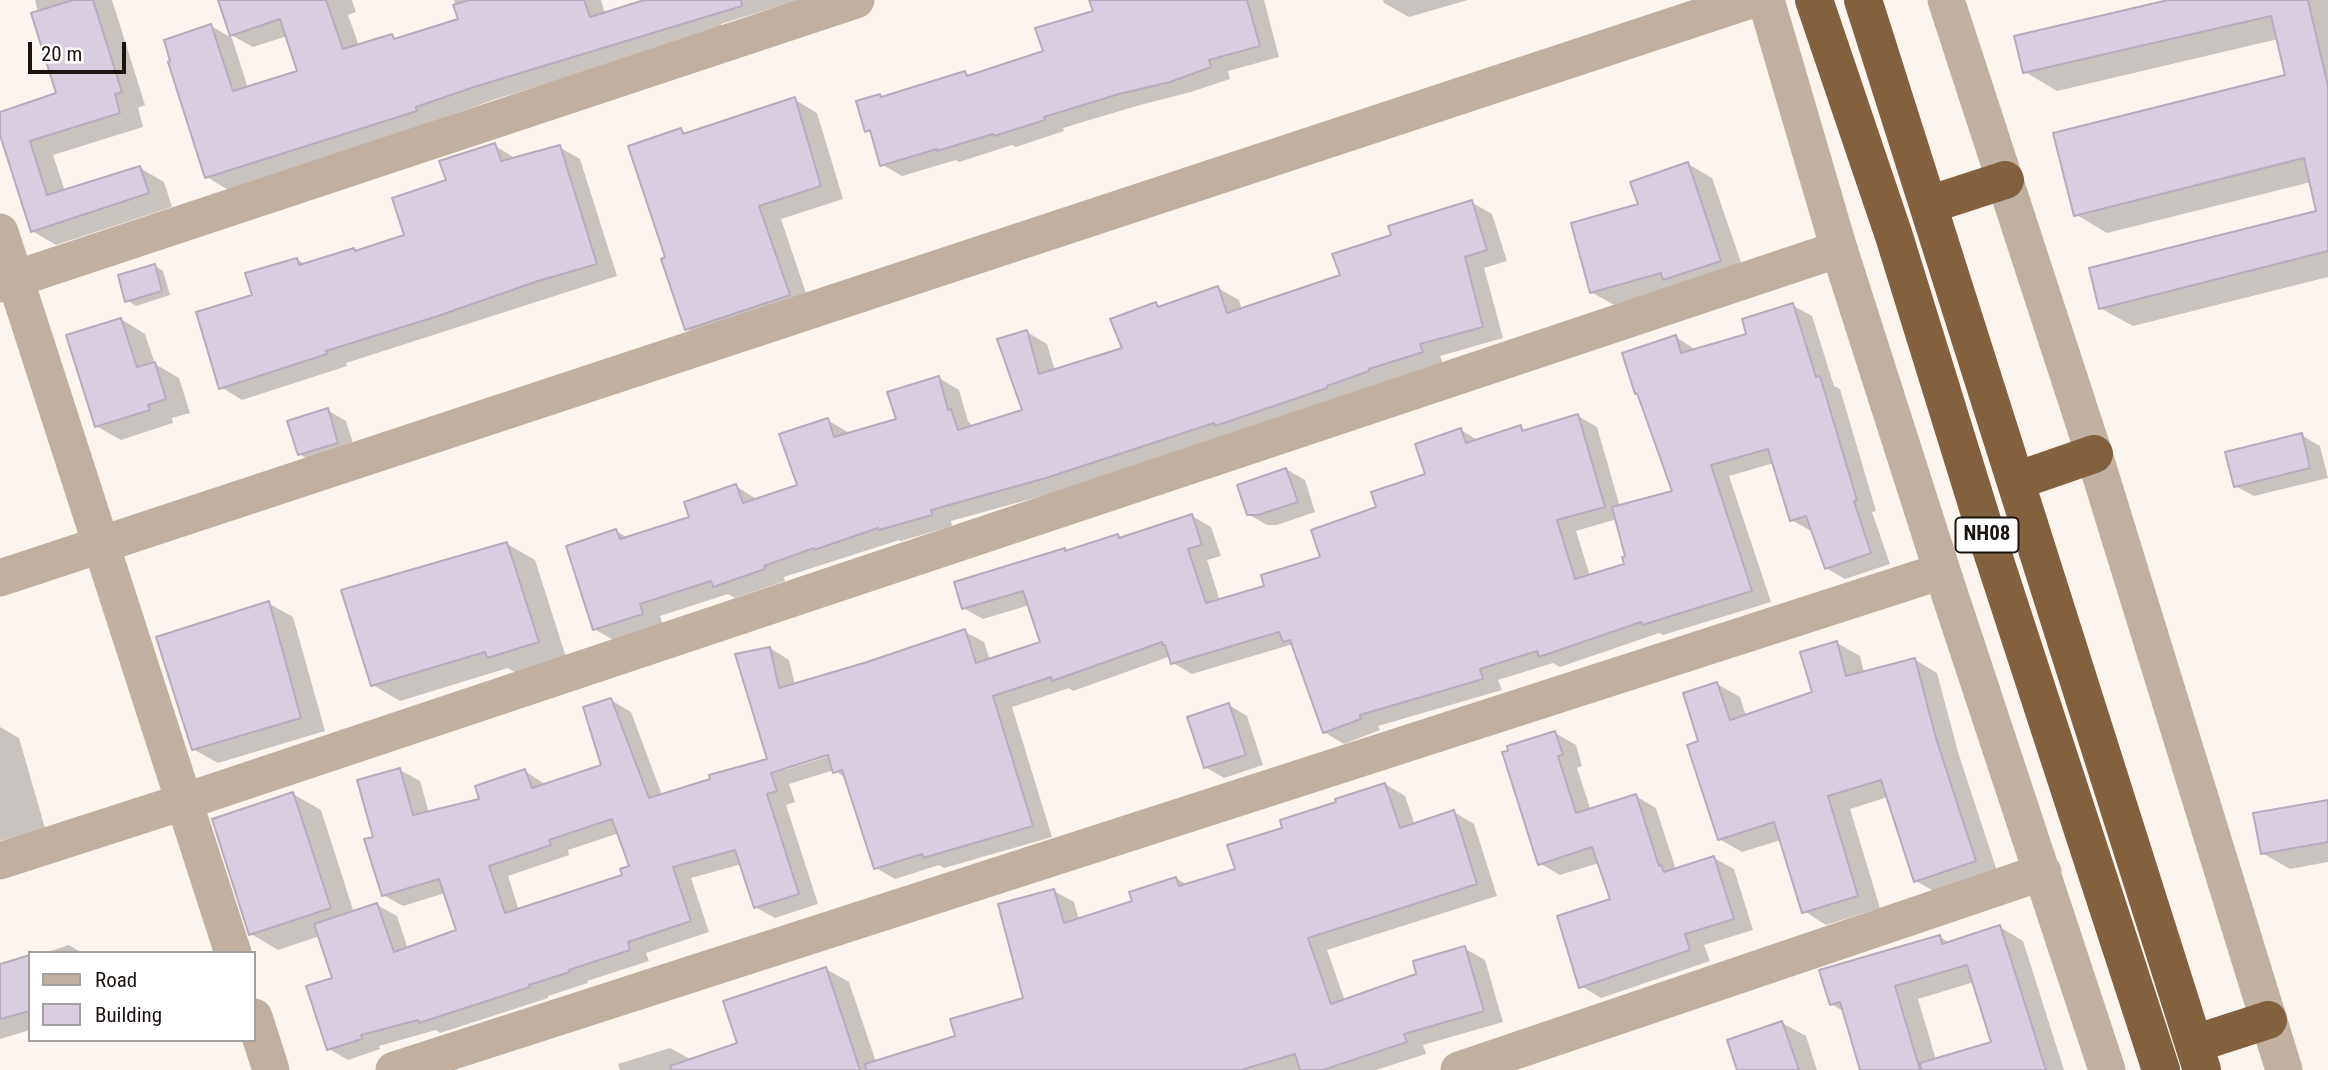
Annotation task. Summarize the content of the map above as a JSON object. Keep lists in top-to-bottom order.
{
  "streets": {
    "highway": ["NH08"]
  },
  "legend": ["Road", "Building"],
  "scale_bar": "20 m"
}
